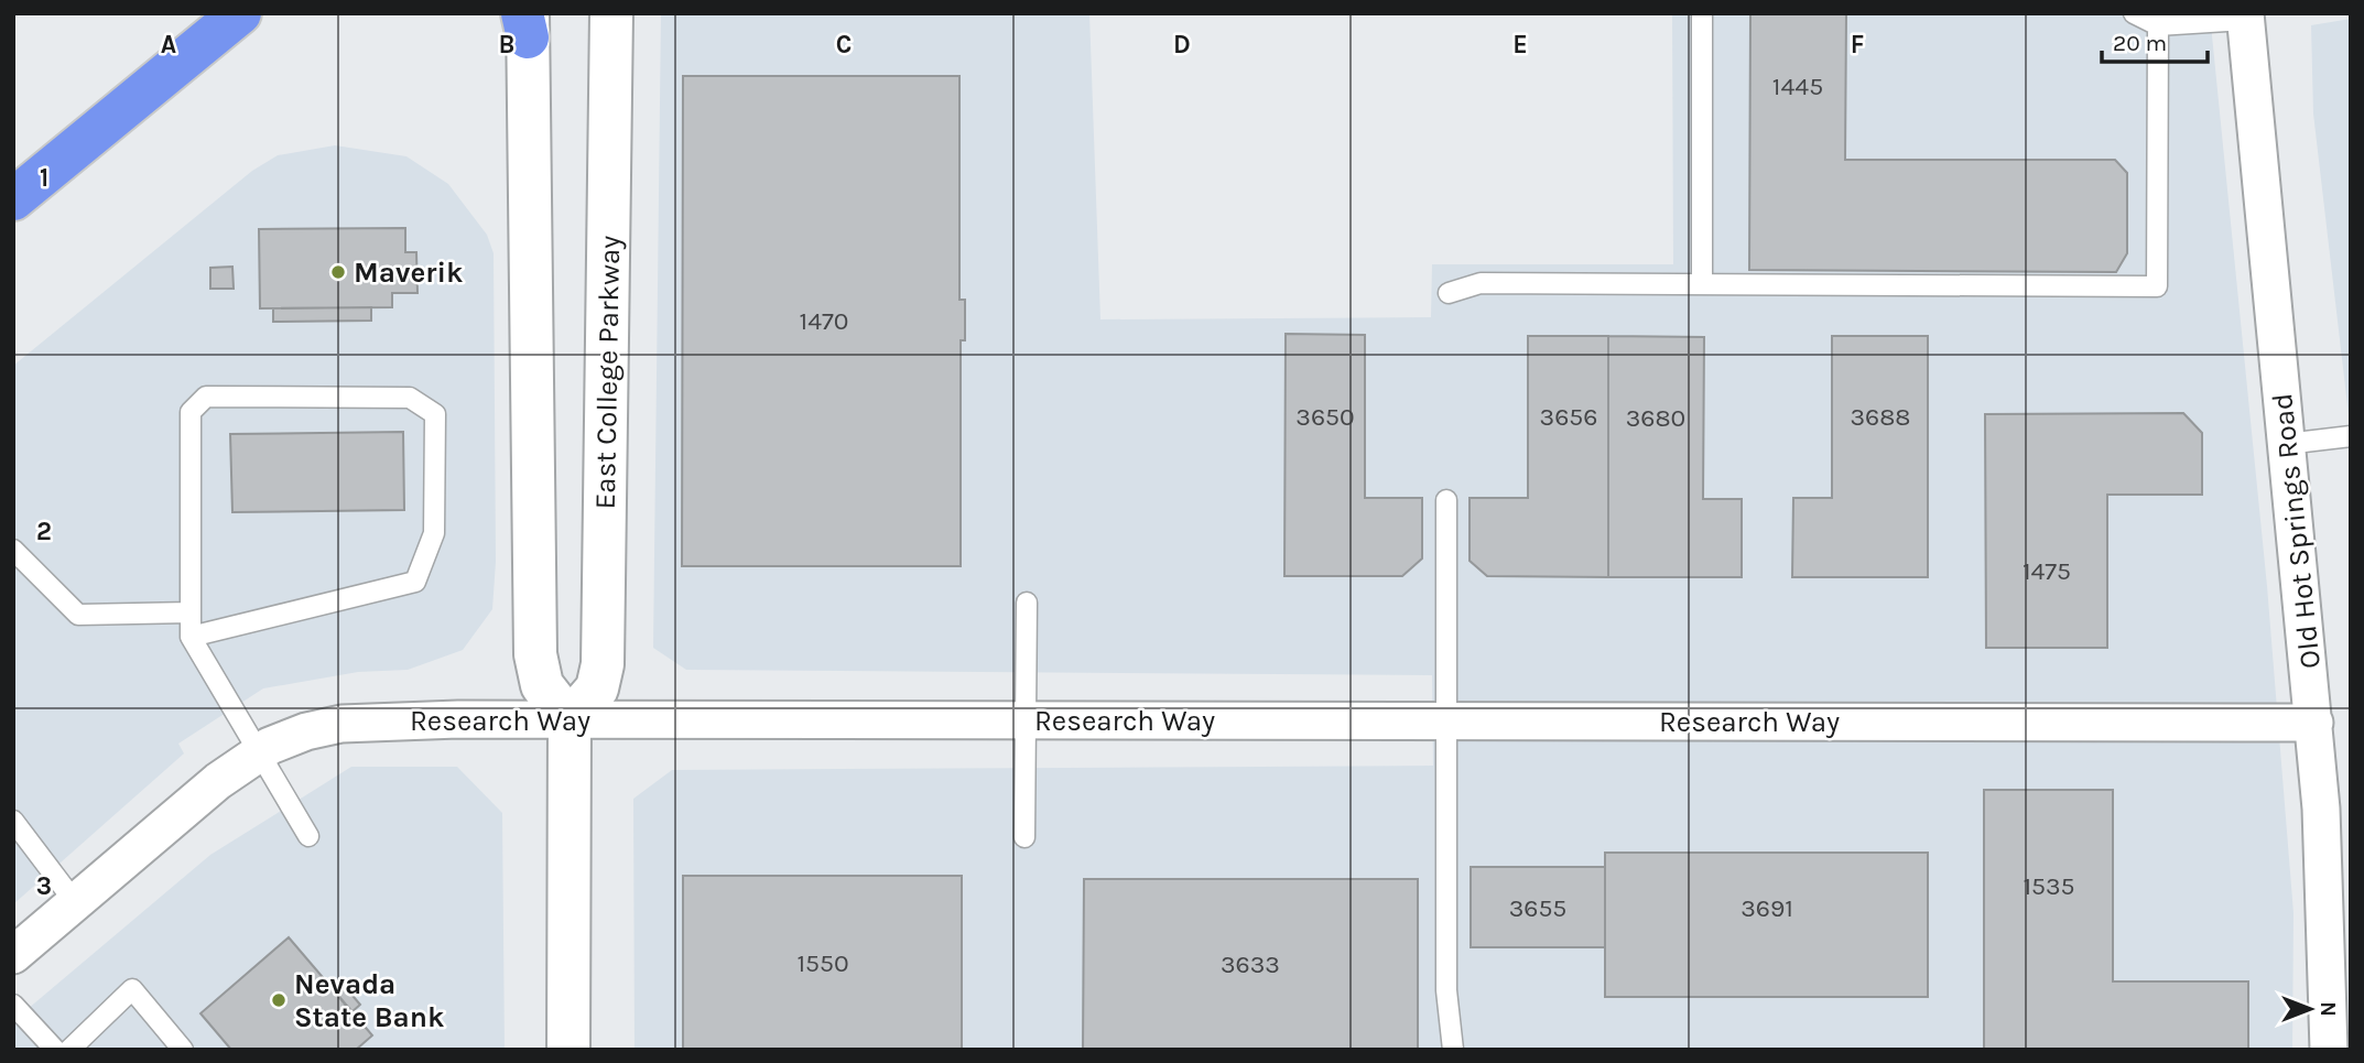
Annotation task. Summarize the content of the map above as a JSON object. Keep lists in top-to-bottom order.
{
  "streets": {
    "main road": ["East College Parkway"],
    "street": ["Old Hot Springs Road", "Research Way"]
  },
  "crossings": [
    ["East College Parkway", "Research Way"],
    ["Old Hot Springs Road", "Research Way"]
  ],
  "places": ["Maverik", "Nevada State Bank"],
  "house_numbers": [
    "1445",
    "1470",
    "3650",
    "3656",
    "3688",
    "3680",
    "1475",
    "1535",
    "3655",
    "3691",
    "1550",
    "3633"
  ],
  "scale_bar": "20 m",
  "north": "right",
  "grid": {
    "columns": [
      "A",
      "B",
      "C",
      "D",
      "E",
      "F"
    ],
    "rows": ["1", "2", "3"]
  }
}
